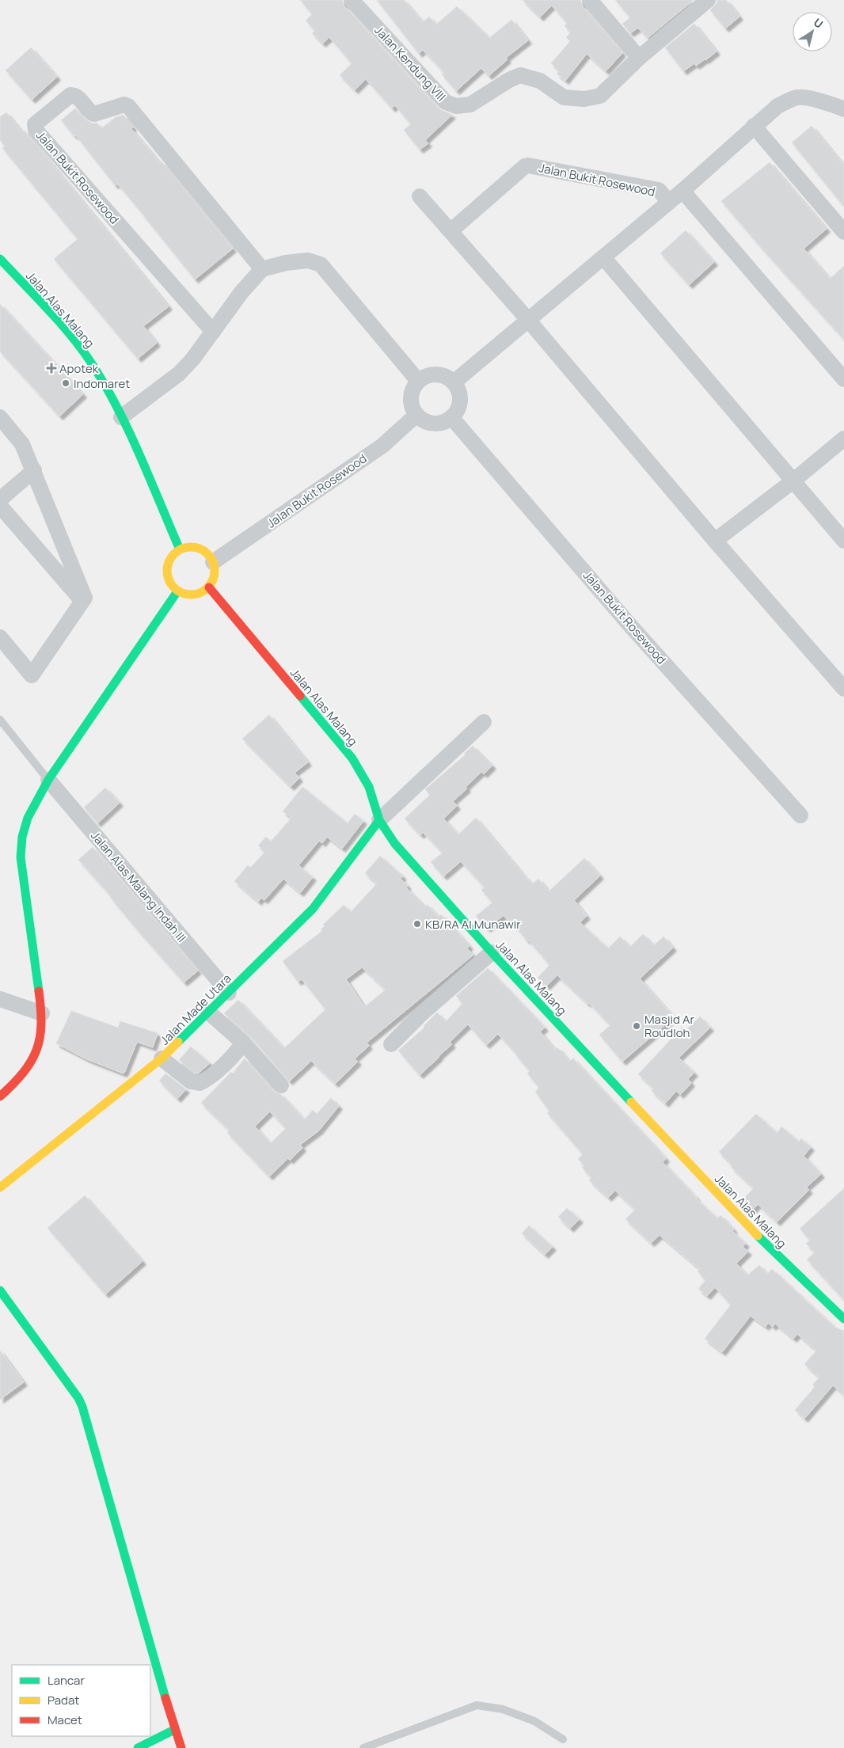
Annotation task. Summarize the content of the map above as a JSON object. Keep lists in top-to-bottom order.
{
  "streets": {
    "main road": ["Jalan Alas Malang", "Jalan Made Utara"],
    "street": ["Jalan Kendung VIII", "Jalan Bukit Rosewood", "Jalan Alas Malang Indah III"]
  },
  "crossings": [
    ["Jalan Bukit Rosewood", "Jalan Alas Malang"],
    ["Jalan Alas Malang", "Jalan Made Utara"],
    ["Jalan Alas Malang Indah III", "Jalan Made Utara"]
  ],
  "places": {
    "health": ["Apotek"],
    "other": ["Indomaret", "KB/RA Al Munawir", "Masjid Ar Roudloh"]
  },
  "legend": ["Lancar", "Padat", "Macet"],
  "north": "top right"
}
